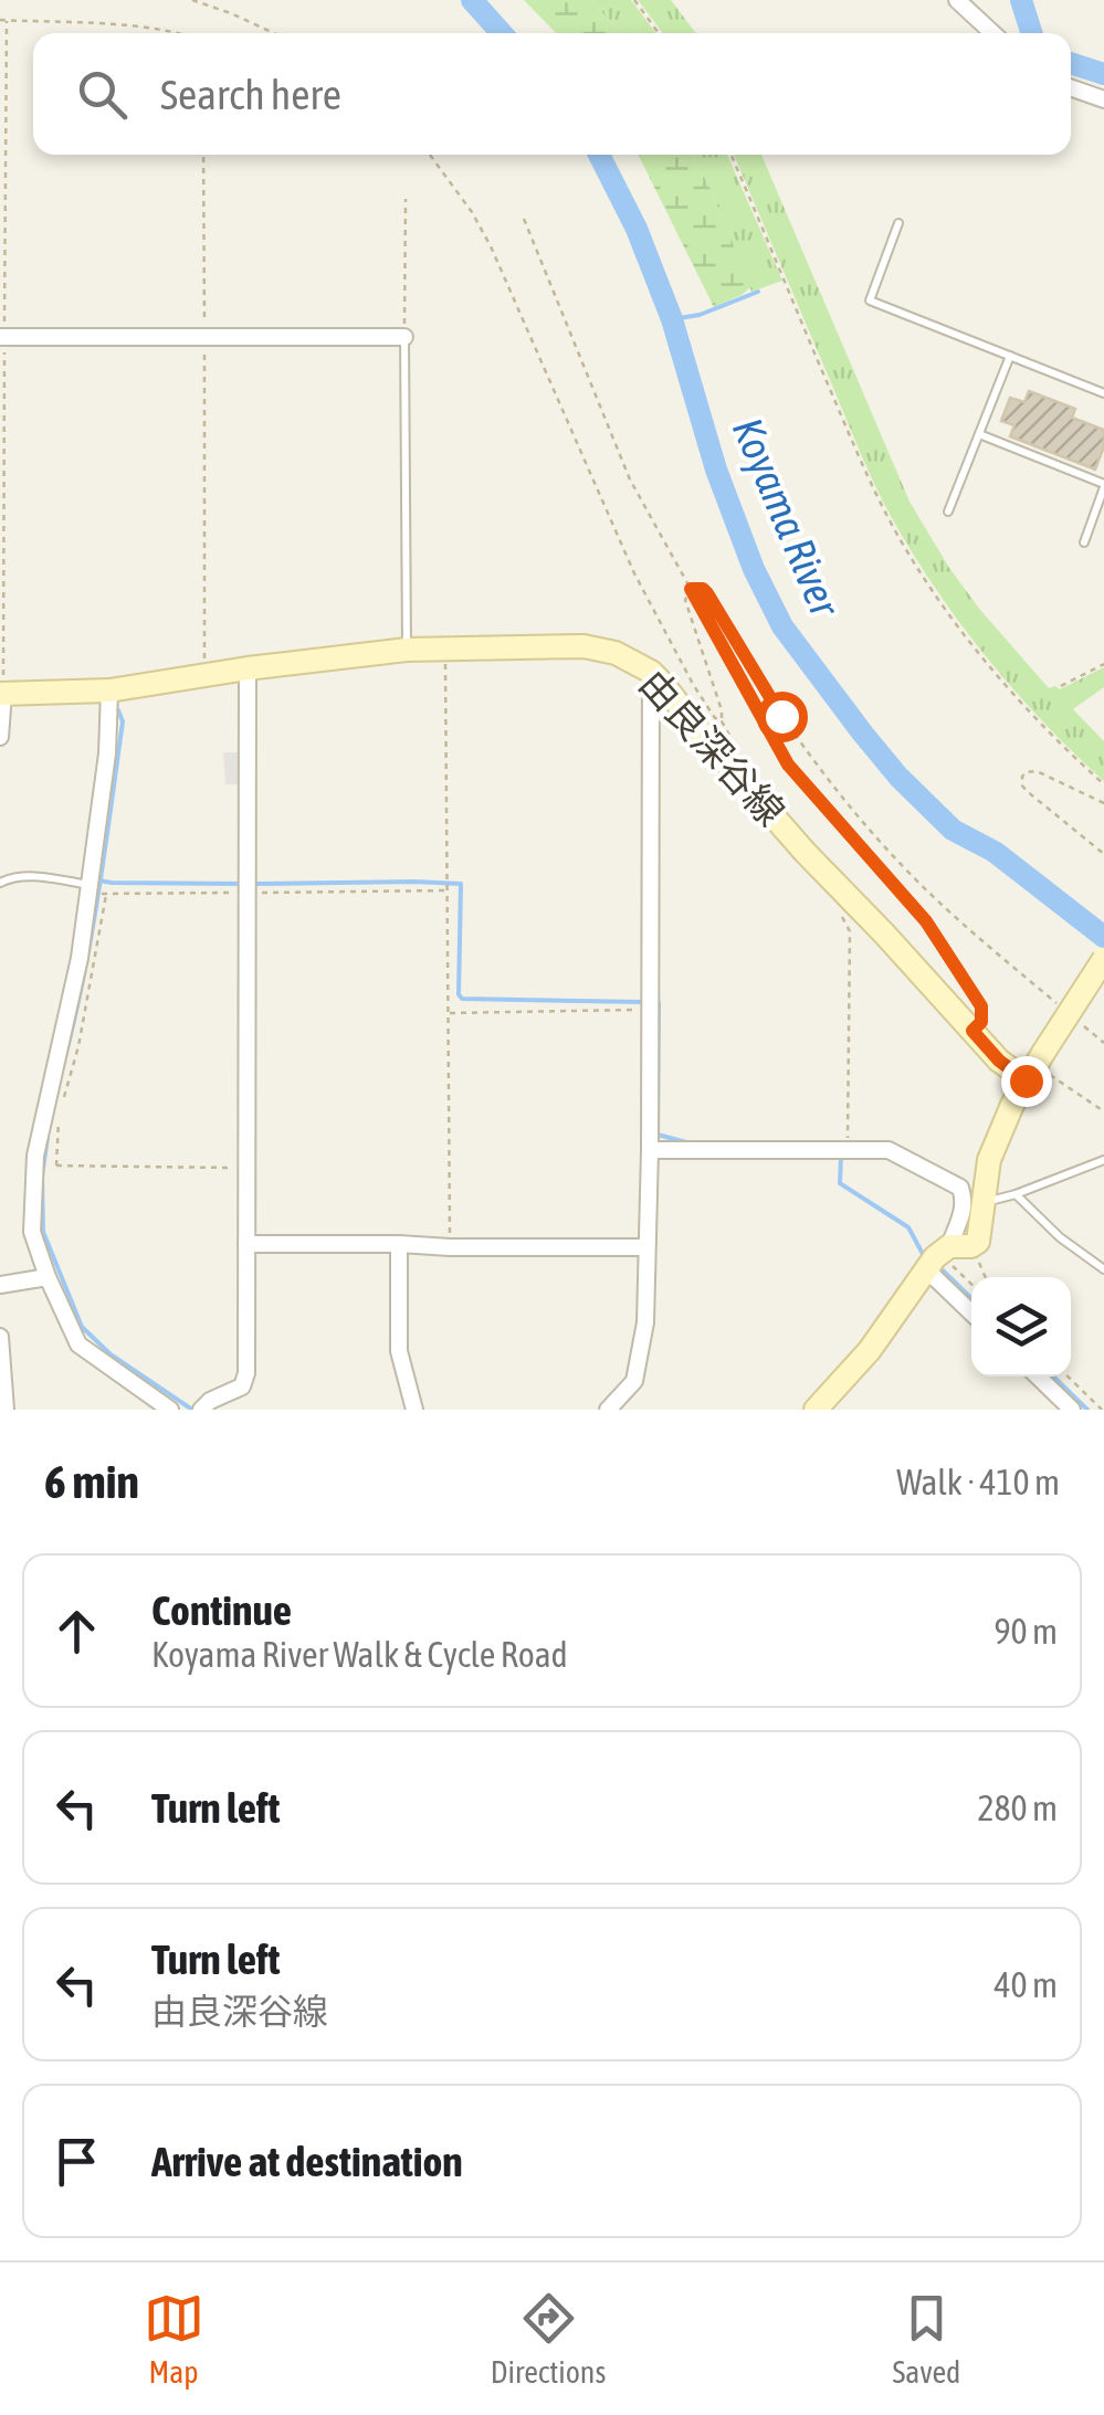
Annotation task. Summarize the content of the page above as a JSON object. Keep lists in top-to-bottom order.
{
  "streets": {
    "main road": ["由良深谷線"]
  },
  "water": ["Koyama River"],
  "page": {
    "search": "Search here",
    "heading": ["6 min", "Walk · 410 m"],
    "list": [
      ["Continue", "Koyama River Walk & Cycle Road", "90 m"],
      ["Turn left", "280 m"],
      ["Turn left", "由良深谷線", "40 m"],
      "Arrive at destination"
    ],
    "nav": ["Map", "Directions", "Saved"]
  }
}
